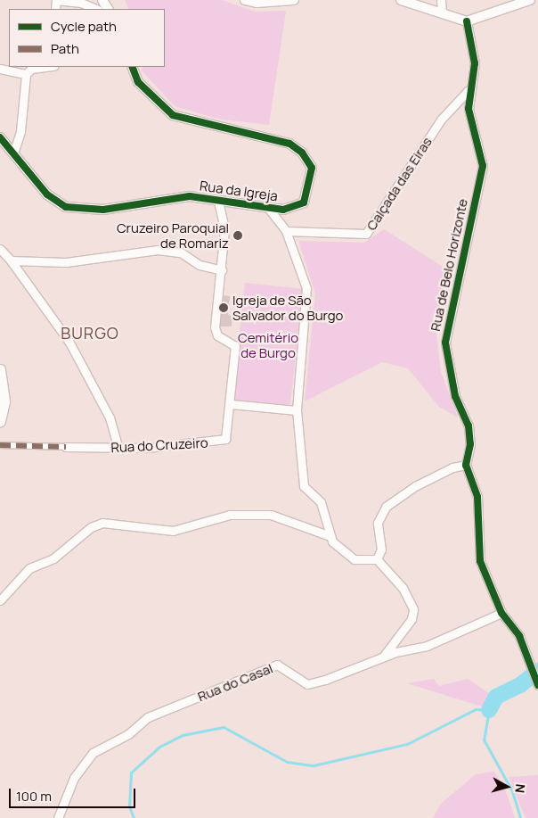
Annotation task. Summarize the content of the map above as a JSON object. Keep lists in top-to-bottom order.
{
  "streets": {
    "street": [
      "Calçada das Eiras",
      "Rua da Igreja",
      "Rua de Belo Horizonte",
      "Rua do Cruzeiro",
      "Rua do Casal"
    ]
  },
  "crossings": [
    ["Calçada das Eiras", "Rua de Belo Horizonte"],
    ["Rua de Belo Horizonte", "Rua do Casal"]
  ],
  "districts": ["BURGO"],
  "parks": ["Cemitério de Burgo"],
  "places": ["Cruzeiro Paroquial de Romariz", "Igreja de São Salvador do Burgo"],
  "legend": ["Cycle path", "Path"],
  "scale_bar": "100 m",
  "north": "right"
}
